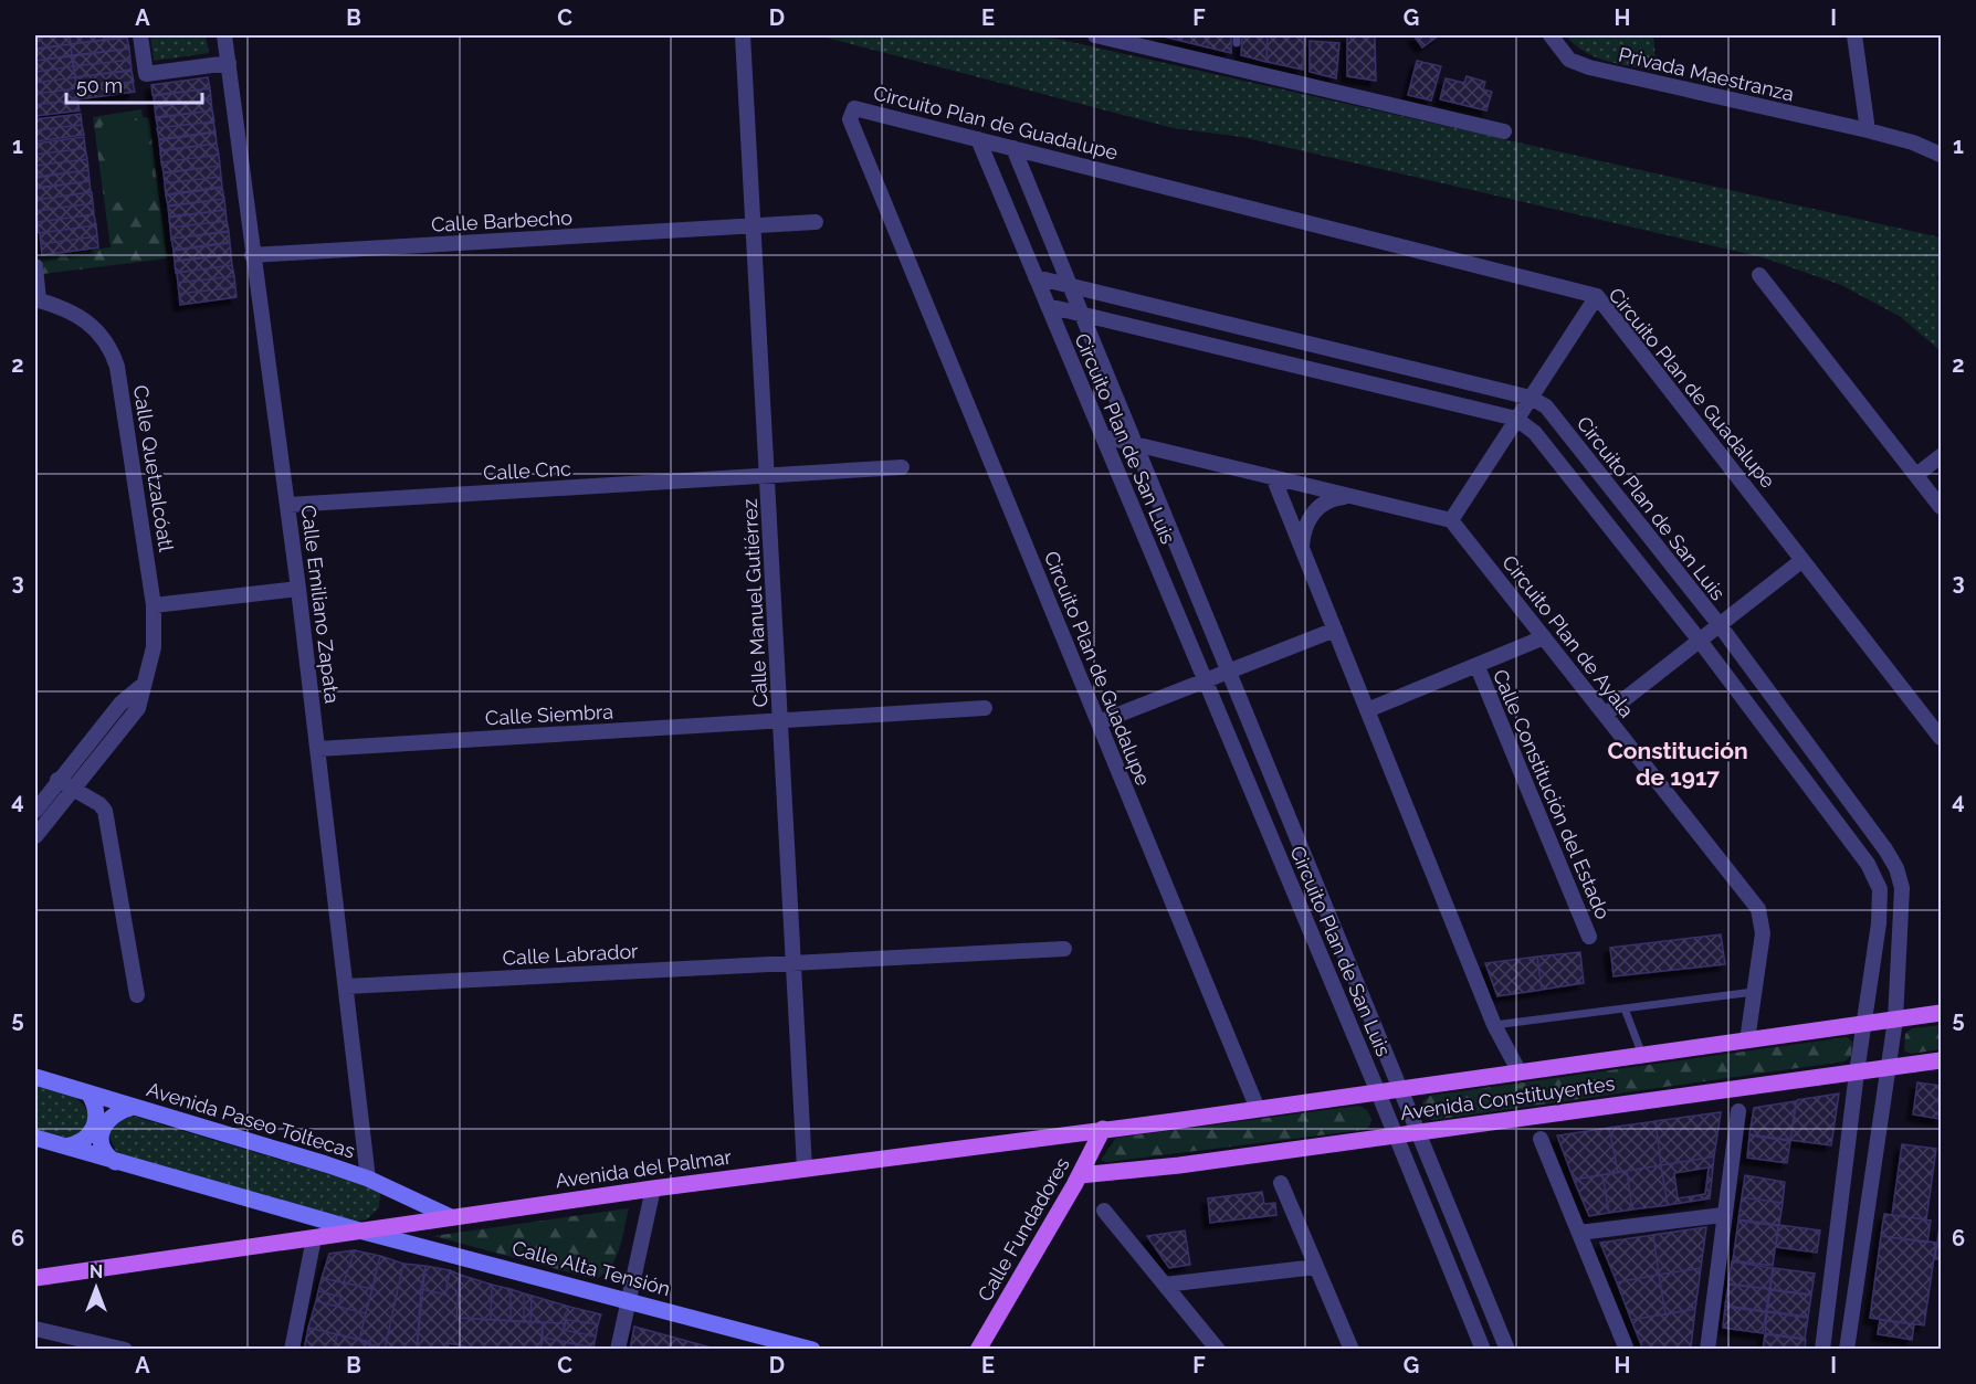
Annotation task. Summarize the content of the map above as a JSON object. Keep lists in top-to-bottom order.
{
  "streets": {
    "main road": ["Avenida Constituyentes", "Avenida del Palmar", "Calle Fundadores"],
    "street": [
      "Privada Maestranza",
      "Circuito Plan de Guadalupe",
      "Calle Barbecho",
      "Circuito Plan de San Luis",
      "Calle Quetzalcóatl",
      "Calle Cnc",
      "Calle Manuel Gutiérrez",
      "Calle Emiliano Zapata",
      "Circuito Plan de Ayala",
      "Calle Siembra",
      "Calle Constitución del Estado",
      "Calle Labrador",
      "Avenida Paseo Toltecas",
      "Calle Alta Tensión"
    ]
  },
  "crossings": [
    ["Circuito Plan de Guadalupe", "Circuito Plan de San Luis"],
    ["Circuito Plan de Guadalupe", "Avenida Constituyentes"],
    ["Circuito Plan de Guadalupe", "Avenida del Palmar"],
    ["Calle Barbecho", "Calle Manuel Gutiérrez"],
    ["Calle Barbecho", "Calle Emiliano Zapata"],
    ["Circuito Plan de San Luis", "Avenida Constituyentes"],
    ["Calle Cnc", "Calle Manuel Gutiérrez"],
    ["Calle Cnc", "Calle Emiliano Zapata"],
    ["Calle Manuel Gutiérrez", "Calle Siembra"],
    ["Calle Manuel Gutiérrez", "Calle Labrador"],
    ["Calle Manuel Gutiérrez", "Avenida del Palmar"],
    ["Calle Emiliano Zapata", "Calle Siembra"],
    ["Calle Emiliano Zapata", "Calle Labrador"],
    ["Calle Emiliano Zapata", "Avenida Paseo Toltecas"],
    ["Circuito Plan de Ayala", "Avenida Constituyentes"],
    ["Avenida Constituyentes", "Avenida del Palmar"],
    ["Avenida Constituyentes", "Calle Fundadores"],
    ["Avenida Paseo Toltecas", "Avenida del Palmar"],
    ["Avenida del Palmar", "Calle Fundadores"],
    ["Avenida del Palmar", "Calle Alta Tensión"]
  ],
  "districts": ["Constitución de 1917"],
  "scale_bar": "50 m",
  "north": "top",
  "grid": {
    "columns": [
      "A",
      "B",
      "C",
      "D",
      "E",
      "F",
      "G",
      "H",
      "I"
    ],
    "rows": [
      "1",
      "2",
      "3",
      "4",
      "5",
      "6"
    ]
  }
}
